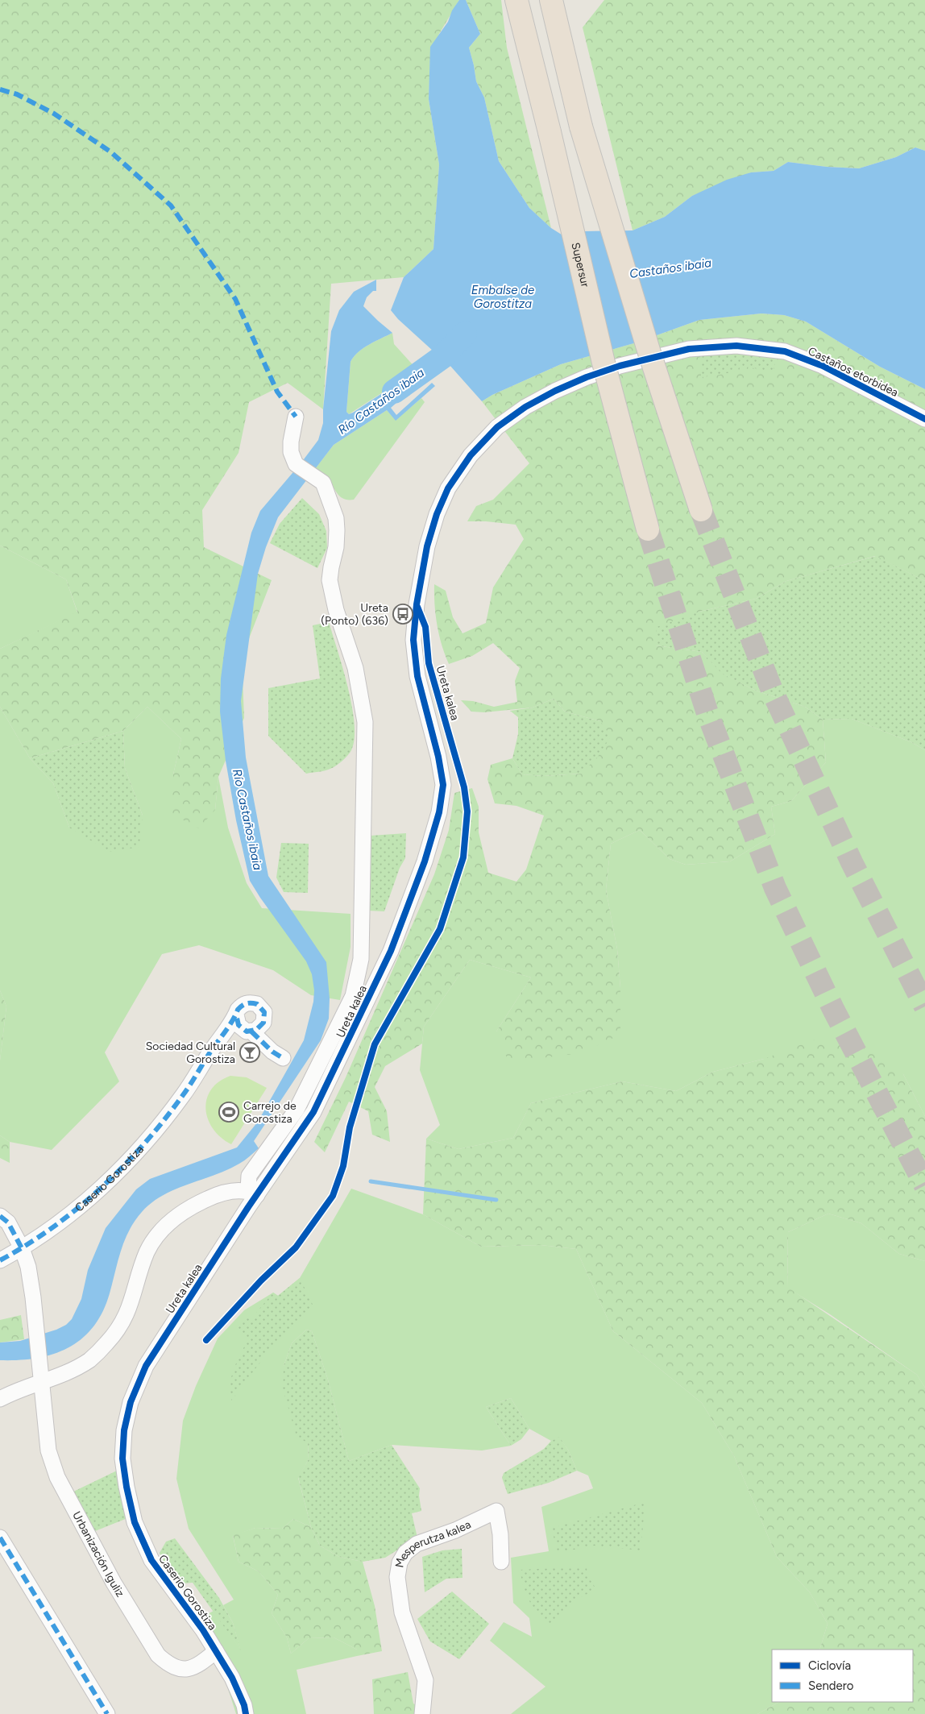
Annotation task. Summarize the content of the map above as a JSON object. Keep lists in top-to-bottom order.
{
  "streets": {
    "highway": ["Supersur"],
    "street": [
      "Castaños etorbidea",
      "Ureta kalea",
      "Caserio Gorostiza",
      "Mesperutza kalea",
      "Urbanización Iguliz"
    ]
  },
  "crossings": [
    ["Castaños etorbidea", "Ureta kalea"],
    ["Ureta kalea", "Caserio Gorostiza"],
    ["Caserio Gorostiza", "Urbanización Iguliz"]
  ],
  "water": ["Castaños ibaia", "Embalse de Gorostitza", "Río Castaños ibaia"],
  "places": {
    "bus stop": ["Ureta (Ponto) (636)"],
    "bar": ["Sociedad Cultural Gorostiza"],
    "sports": ["Carrejo de Gorostiza"]
  },
  "legend": ["Ciclovía", "Sendero"]
}
